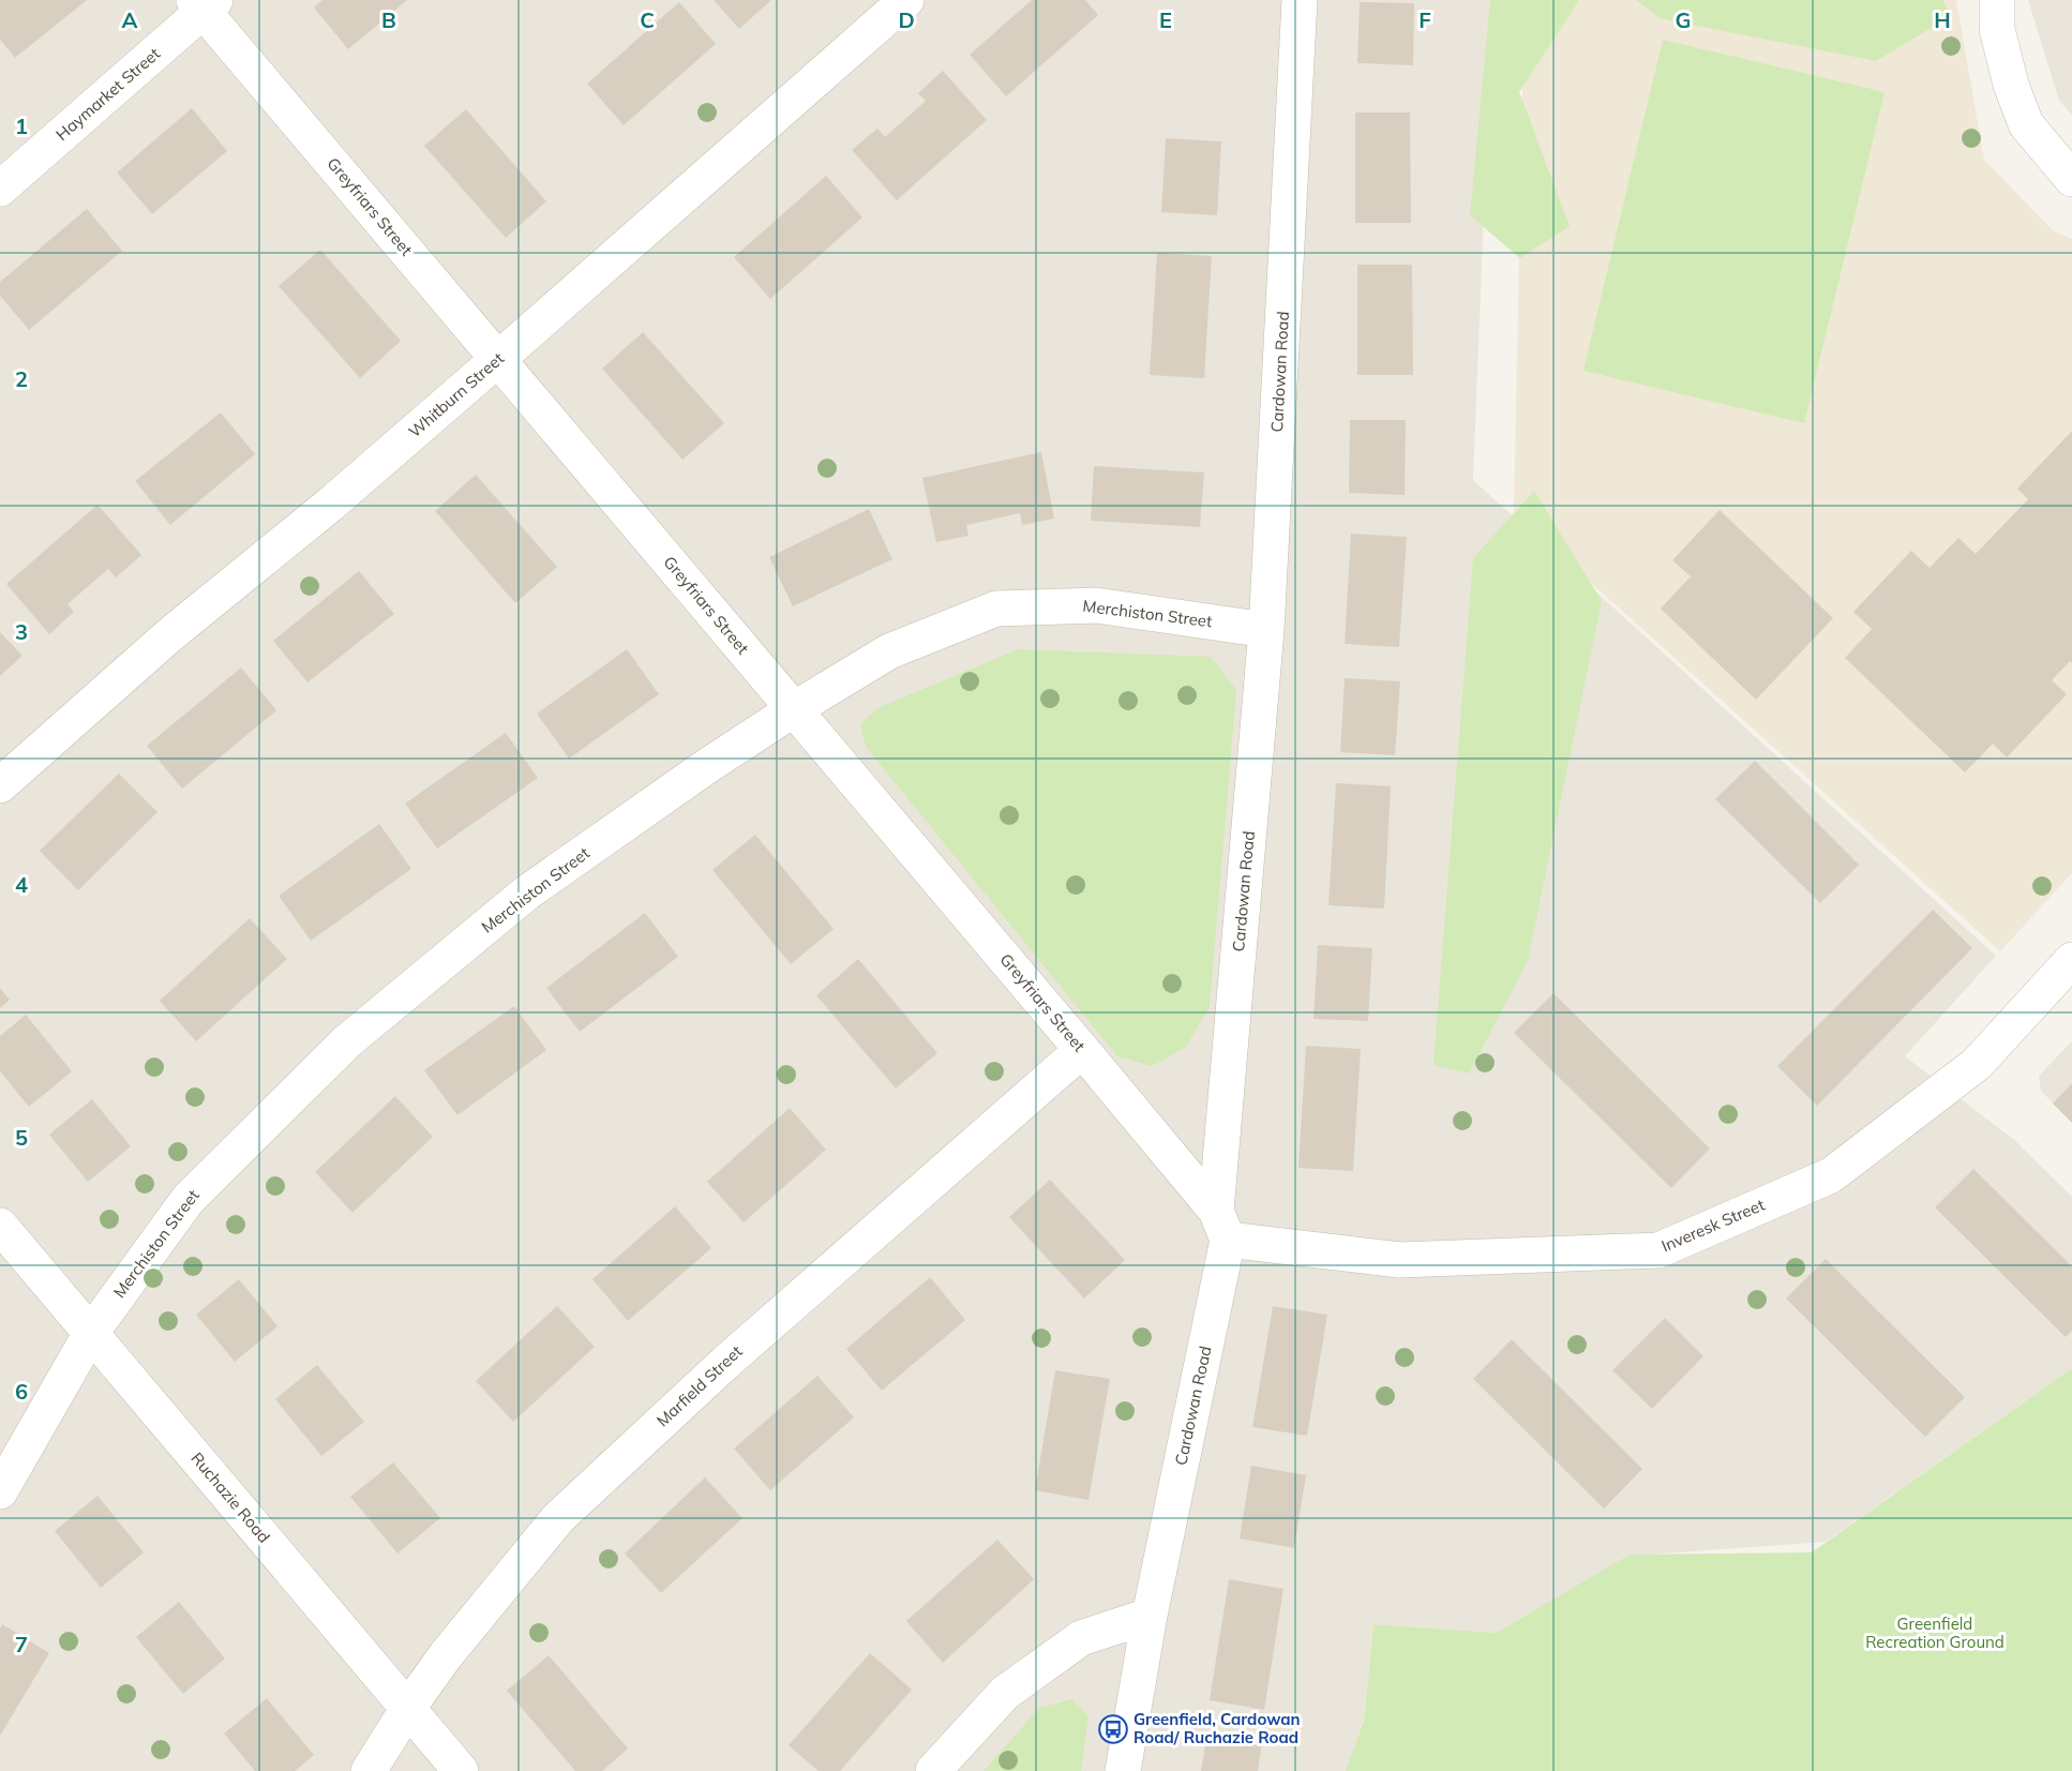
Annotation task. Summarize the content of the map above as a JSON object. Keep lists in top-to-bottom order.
{
  "streets": {
    "street": [
      "Haymarket Street",
      "Greyfriars Street",
      "Cardowan Road",
      "Whitburn Street",
      "Merchiston Street",
      "Inveresk Street",
      "Marfield Street",
      "Ruchazie Road"
    ]
  },
  "crossings": [
    ["Haymarket Street", "Greyfriars Street"],
    ["Greyfriars Street", "Cardowan Road"],
    ["Greyfriars Street", "Whitburn Street"],
    ["Greyfriars Street", "Merchiston Street"],
    ["Greyfriars Street", "Inveresk Street"],
    ["Greyfriars Street", "Marfield Street"],
    ["Cardowan Road", "Merchiston Street"],
    ["Cardowan Road", "Inveresk Street"],
    ["Merchiston Street", "Ruchazie Road"],
    ["Marfield Street", "Ruchazie Road"]
  ],
  "parks": ["Greenfield Recreation Ground"],
  "places": {
    "bus stop": ["Greenfield, Cardowan Road/ Ruchazie Road"]
  },
  "grid": {
    "columns": [
      "A",
      "B",
      "C",
      "D",
      "E",
      "F",
      "G",
      "H"
    ],
    "rows": [
      "1",
      "2",
      "3",
      "4",
      "5",
      "6",
      "7"
    ]
  }
}
